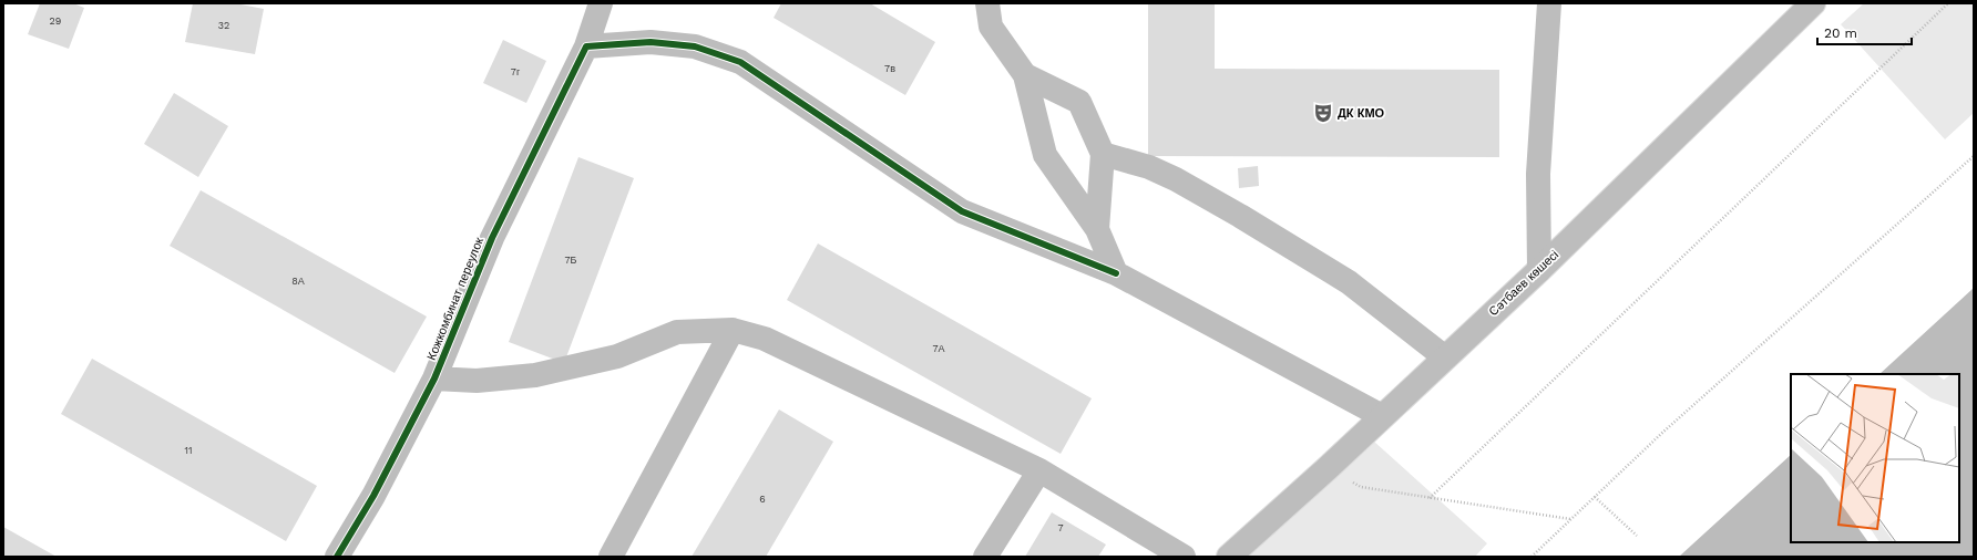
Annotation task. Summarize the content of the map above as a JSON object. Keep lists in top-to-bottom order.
{
  "streets": {
    "street": ["Сәтбаев көшесі", "Кожкомбинат переулок"]
  },
  "places": {
    "theatre": ["ДК КМО"]
  },
  "house_numbers": [
    "29",
    "32",
    "7в",
    "7г",
    "7Б",
    "8А",
    "7А",
    "11",
    "6",
    "7"
  ],
  "scale_bar": "20 m"
}
